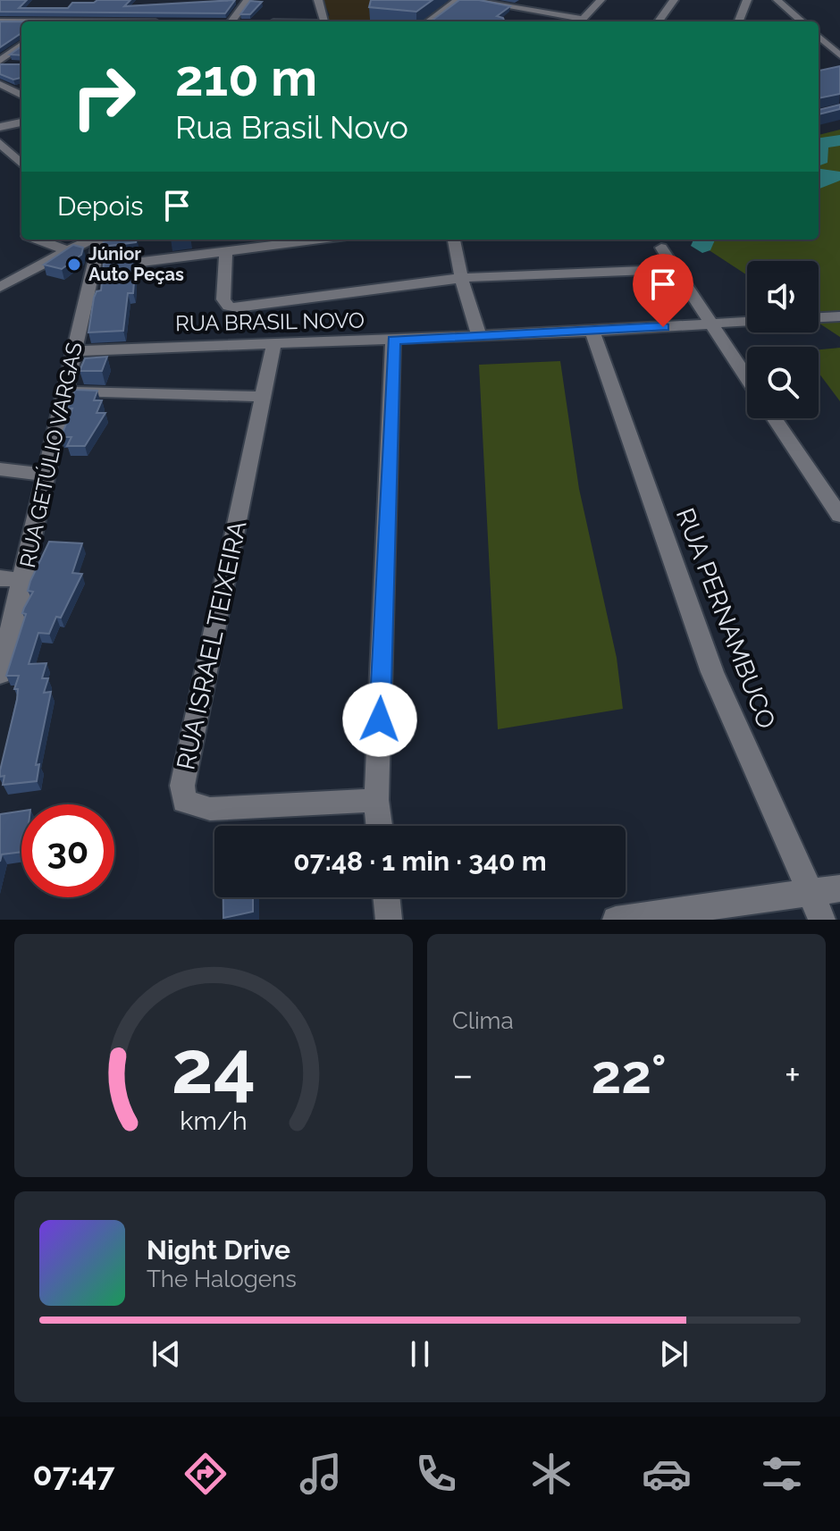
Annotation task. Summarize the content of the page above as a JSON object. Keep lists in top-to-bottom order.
{
  "streets": {
    "street": [
      "RUA BRASIL NOVO",
      "RUA GETÚLIO VARGAS",
      "RUA PERNAMBUCO",
      "RUA ISRAEL TEIXEIRA"
    ]
  },
  "crossings": [
    ["RUA BRASIL NOVO", "RUA GETÚLIO VARGAS"],
    ["RUA BRASIL NOVO", "RUA PERNAMBUCO"],
    ["RUA BRASIL NOVO", "RUA ISRAEL TEIXEIRA"]
  ],
  "places": ["Júnior Auto Peças"],
  "page": {
    "turn": ["210 m", "Rua Brasil Novo"],
    "then": "Depois",
    "limit": "30",
    "trip": "07:48 · 1 min · 340 m",
    "tile": "Clima",
    "heat": ["−", "22°", "+"],
    "song": ["Night Drive", "The Halogens"],
    "tabs": "07:47",
    "gauge": ["24", "km/h"]
  }
}
